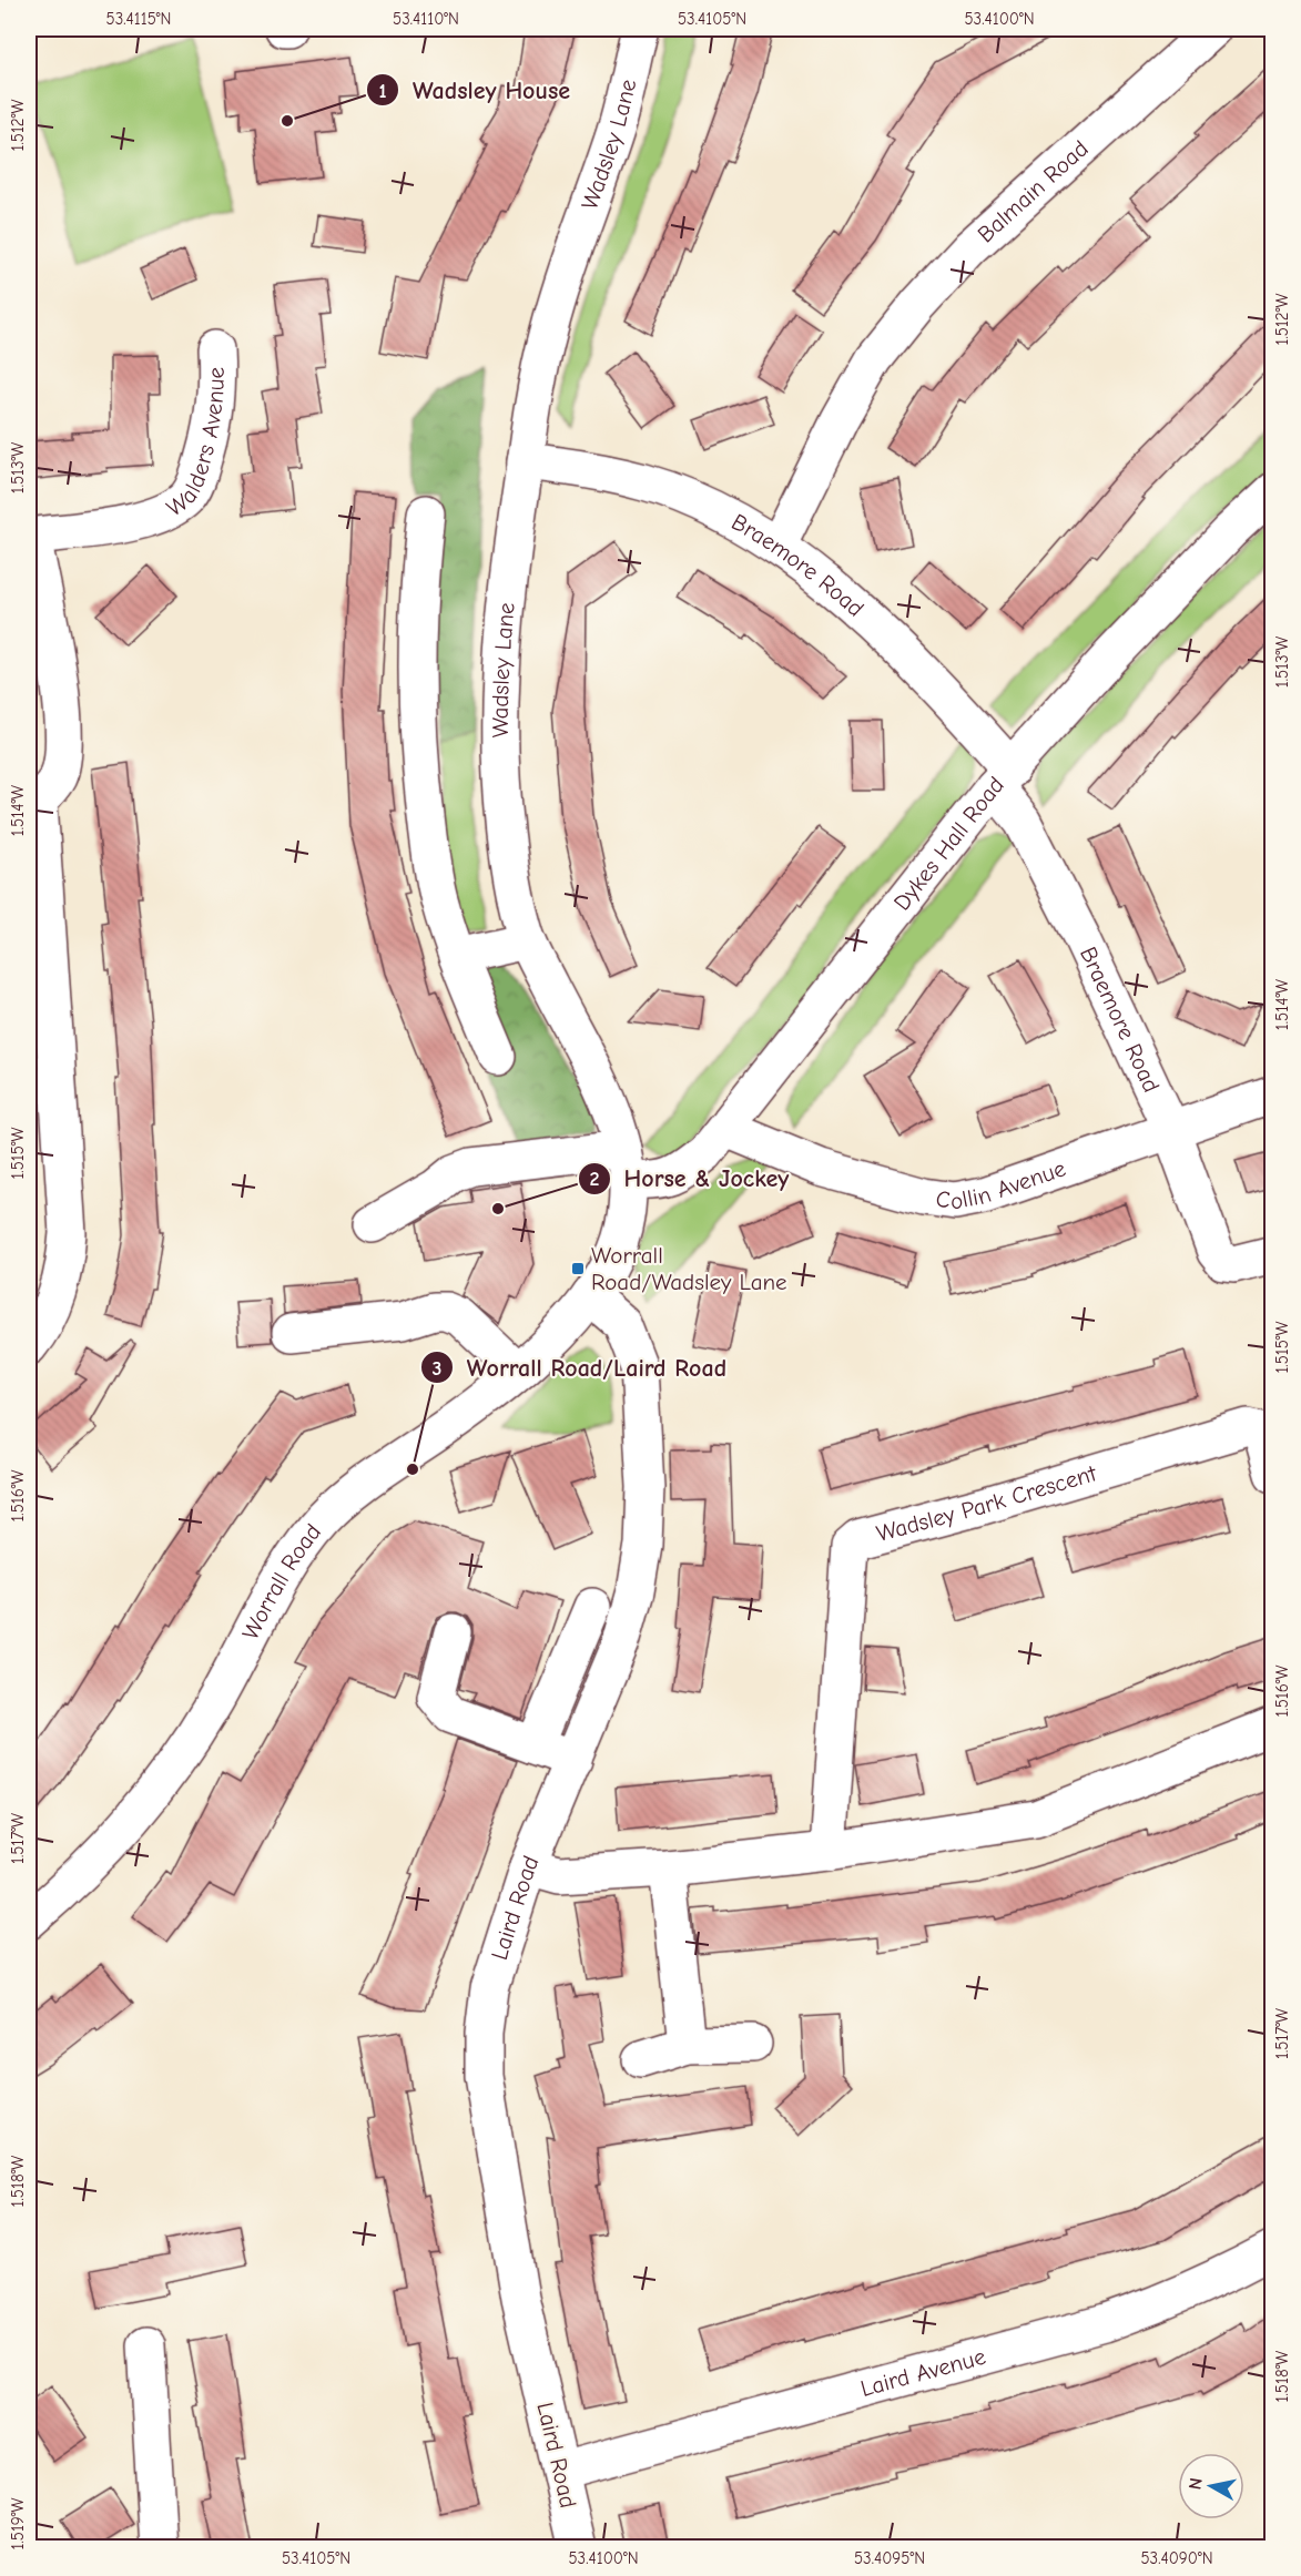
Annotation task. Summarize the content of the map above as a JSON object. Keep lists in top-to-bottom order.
{
  "streets": {
    "street": [
      "Wadsley Lane",
      "Balmain Road",
      "Walders Avenue",
      "Braemore Road",
      "Dykes Hall Road",
      "Collin Avenue",
      "Wadsley Park Crescent",
      "Worrall Road",
      "Laird Road",
      "Laird Avenue"
    ]
  },
  "crossings": [
    ["Wadsley Lane", "Braemore Road"],
    ["Wadsley Lane", "Dykes Hall Road"],
    ["Wadsley Lane", "Worrall Road"],
    ["Wadsley Lane", "Laird Road"],
    ["Balmain Road", "Braemore Road"],
    ["Braemore Road", "Dykes Hall Road"],
    ["Braemore Road", "Collin Avenue"],
    ["Dykes Hall Road", "Collin Avenue"],
    ["Worrall Road", "Laird Road"],
    ["Laird Road", "Laird Avenue"]
  ],
  "places": {
    "other": ["Wadsley House", "Horse & Jockey", "Worrall Road/Laird Road"],
    "transit": ["Worrall Road/Wadsley Lane"]
  },
  "north": "left",
  "coordinates": [
    "53.4115°N",
    "53.4110°N",
    "53.4105°N",
    "53.4100°N",
    "1.512°W",
    "1.513°W",
    "1.514°W",
    "1.515°W",
    "1.516°W",
    "1.517°W",
    "1.518°W",
    "1.519°W",
    "53.4095°N",
    "53.4090°N"
  ]
}
